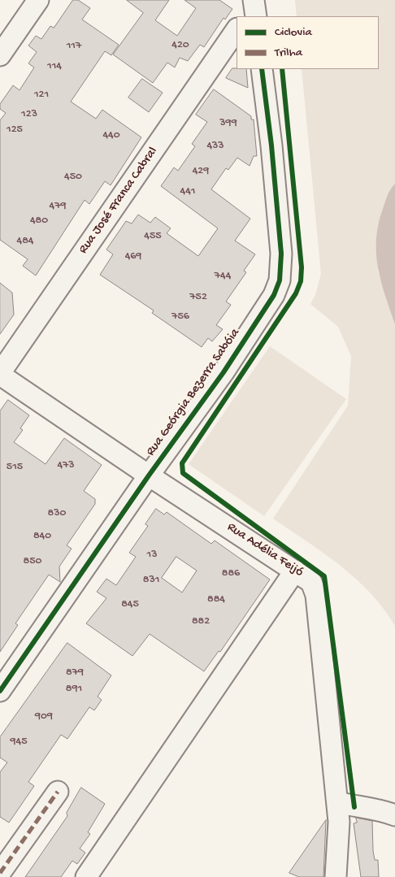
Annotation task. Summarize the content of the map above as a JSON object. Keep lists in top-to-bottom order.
{
  "streets": {
    "street": ["Rua José Franca Cabral", "Rua Geórgia Bezerra Sabóia", "Rua Adélia Feijó"]
  },
  "crossings": [
    ["Rua José Franca Cabral", "Rua Adélia Feijó"],
    ["Rua Geórgia Bezerra Sabóia", "Rua Adélia Feijó"]
  ],
  "house_numbers": [
    "420",
    "117",
    "114",
    "121",
    "123",
    "399",
    "125",
    "440",
    "433",
    "429",
    "450",
    "441",
    "479",
    "480",
    "455",
    "484",
    "469",
    "744",
    "752",
    "756",
    "473",
    "515",
    "830",
    "840",
    "13",
    "850",
    "886",
    "831",
    "884",
    "845",
    "882",
    "879",
    "891",
    "909",
    "945"
  ],
  "legend": ["Ciclovia", "Trilha"]
}
